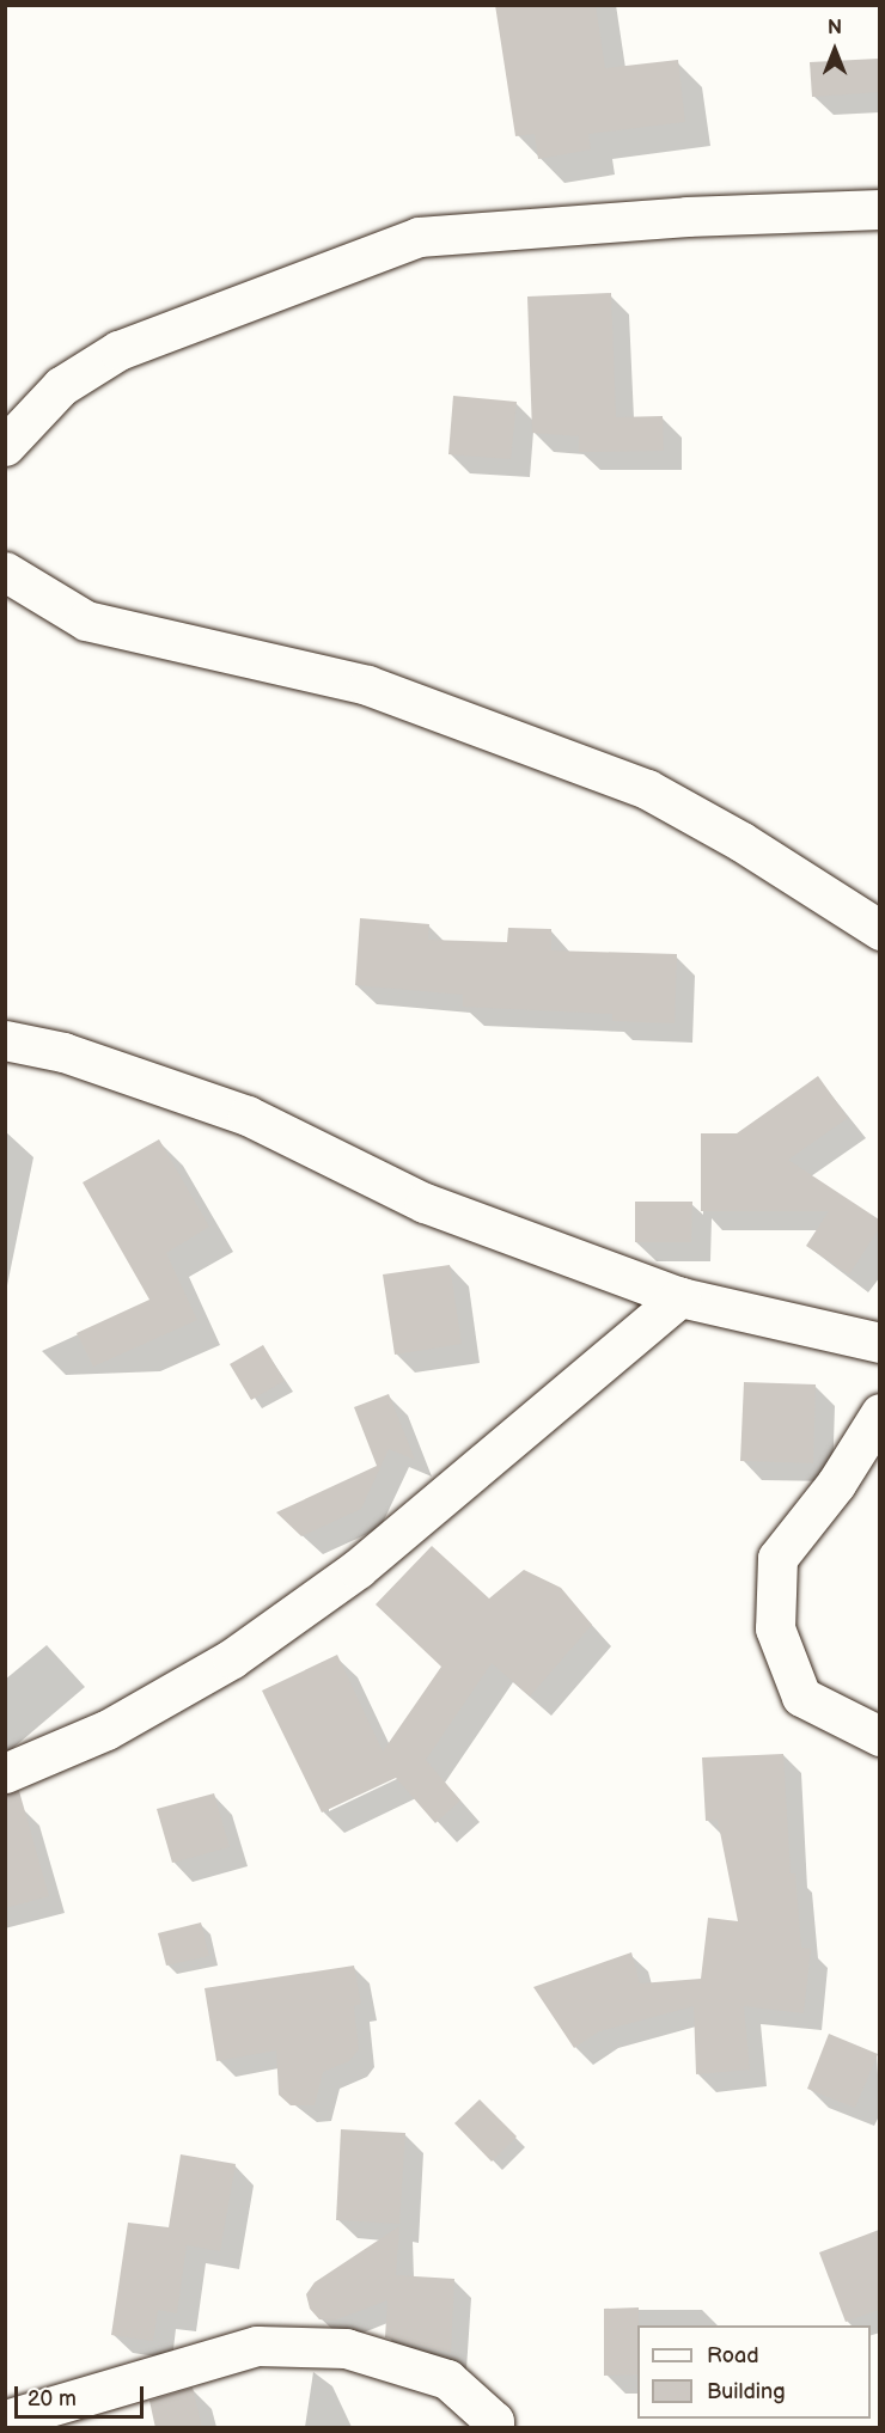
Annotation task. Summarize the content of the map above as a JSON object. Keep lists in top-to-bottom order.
{
  "legend": ["Road", "Building"],
  "scale_bar": "20 m",
  "north": "top"
}
